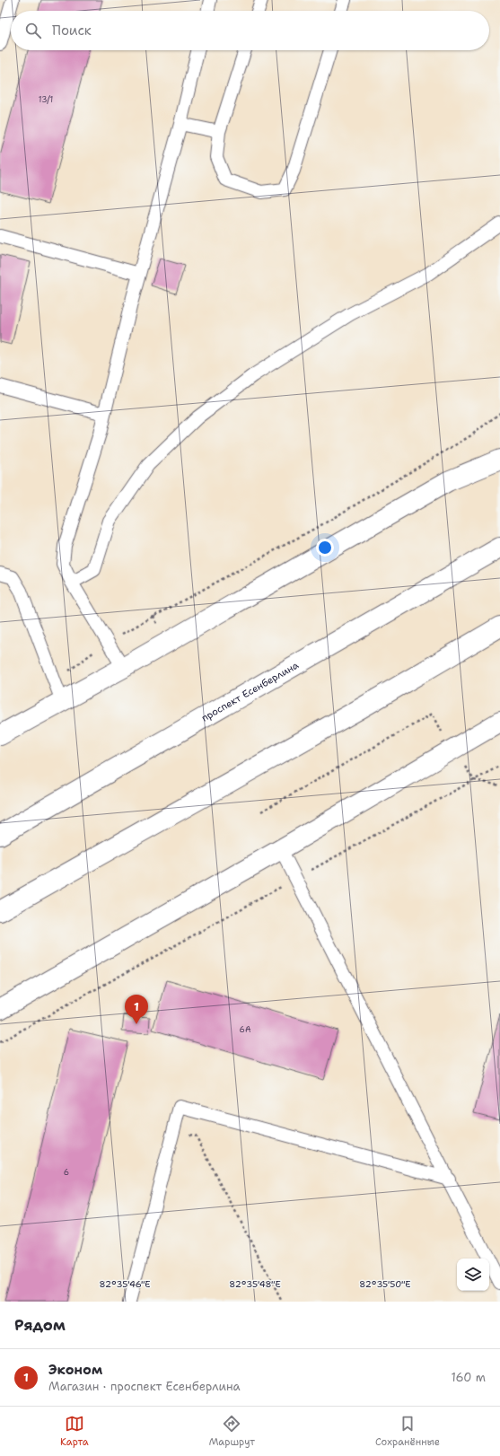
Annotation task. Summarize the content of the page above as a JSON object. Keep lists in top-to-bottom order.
{
  "streets": {
    "street": ["проспект Есенберлина"]
  },
  "house_numbers": ["13/1", "6А", "6"],
  "page": {
    "search": "Поиск",
    "pins": "1",
    "heading": "Рядом",
    "list": [
      {
        "mark": "1",
        "name": "Эконом",
        "note": "Магазин · проспект Есенберлина",
        "value": "160 m"
      }
    ],
    "nav": ["Карта", "Маршрут", "Сохранённые"]
  },
  "coordinates": ["82°35'46\"E", "82°35'48\"E", "82°35'50\"E"]
}
